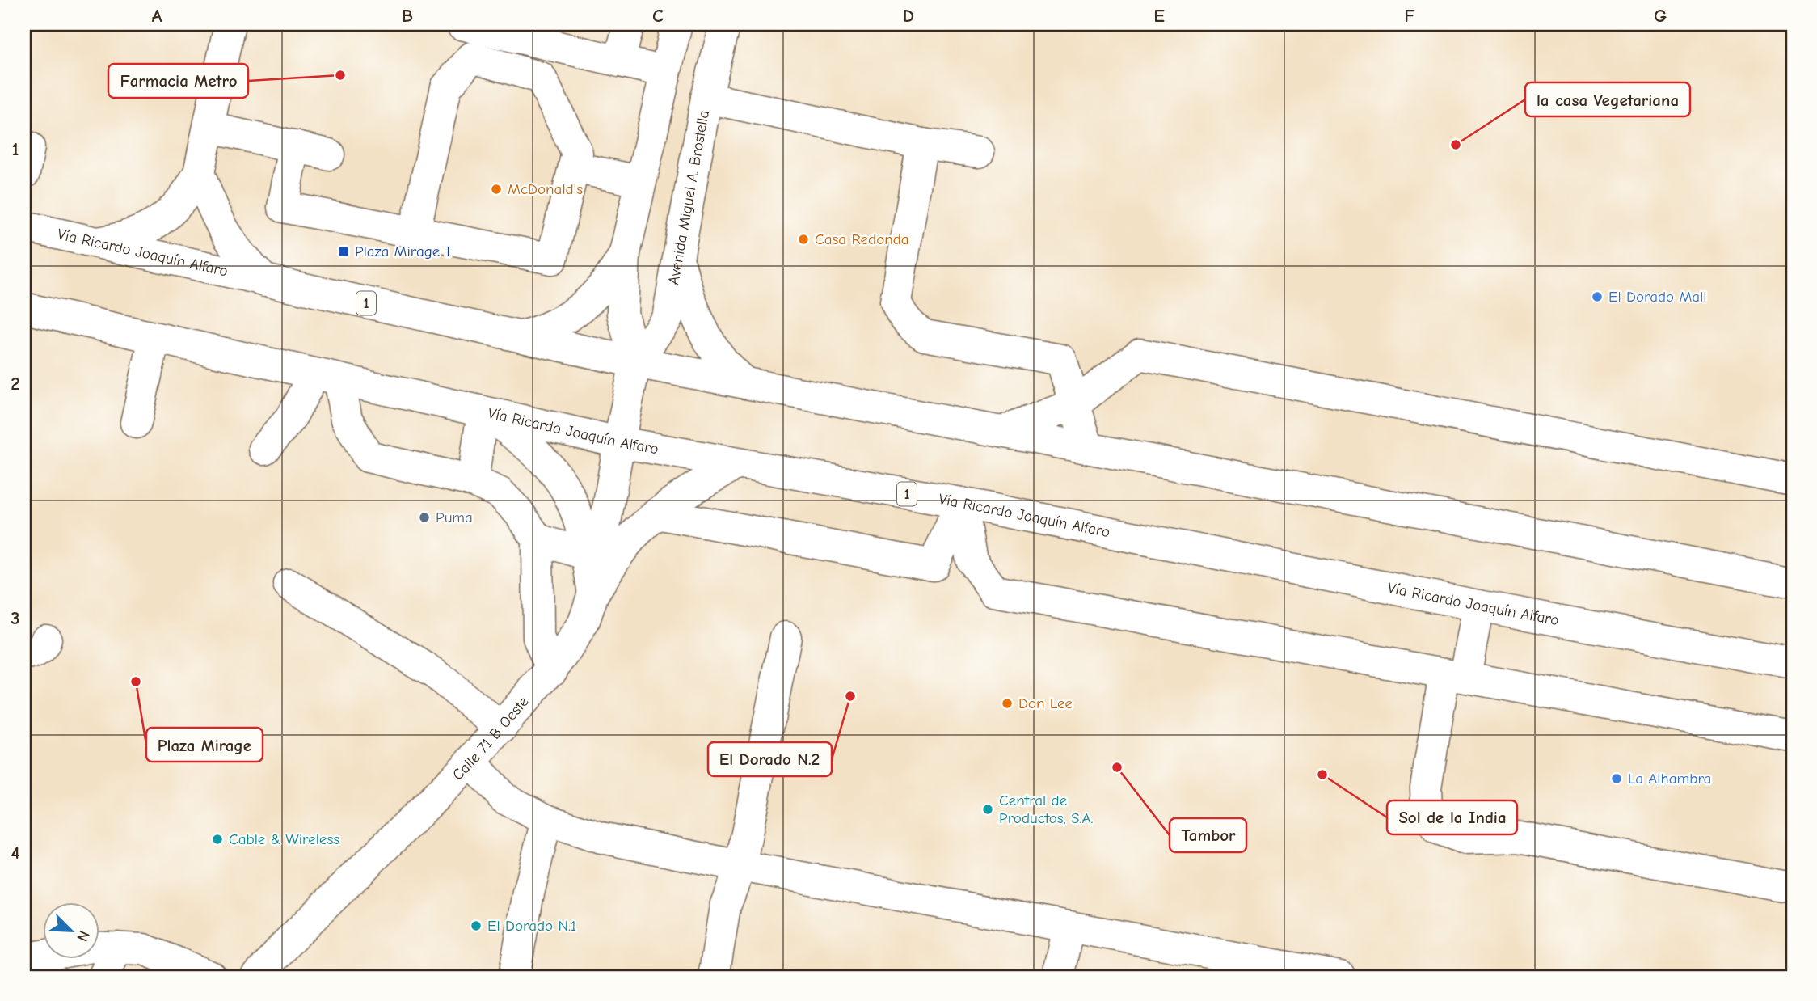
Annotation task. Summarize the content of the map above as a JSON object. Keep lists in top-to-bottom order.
{
  "streets": {
    "main road": [
      "Avenida Miguel A. Brostella",
      "Vía Ricardo Joaquín Alfaro",
      "1",
      "Calle 71 B Oeste"
    ]
  },
  "crossings": [
    ["Avenida Miguel A. Brostella", "Vía Ricardo Joaquín Alfaro"],
    ["Avenida Miguel A. Brostella", "Calle 71 B Oeste"],
    ["Vía Ricardo Joaquín Alfaro", "Calle 71 B Oeste"]
  ],
  "places": {
    "other": [
      "Farmacia Metro",
      "la casa Vegetariana",
      "McDonald's",
      "Casa Redonda",
      "El Dorado Mall",
      "Puma",
      "Plaza Mirage",
      "El Dorado N.2",
      "Don Lee",
      "Tambor",
      "Sol de la India",
      "La Alhambra",
      "Central de Productos, S.A.",
      "Cable & Wireless",
      "El Dorado N.1"
    ],
    "transit": ["Plaza Mirage I"]
  },
  "north": "bottom right",
  "grid": {
    "columns": [
      "A",
      "B",
      "C",
      "D",
      "E",
      "F",
      "G"
    ],
    "rows": [
      "1",
      "2",
      "3",
      "4"
    ]
  }
}
